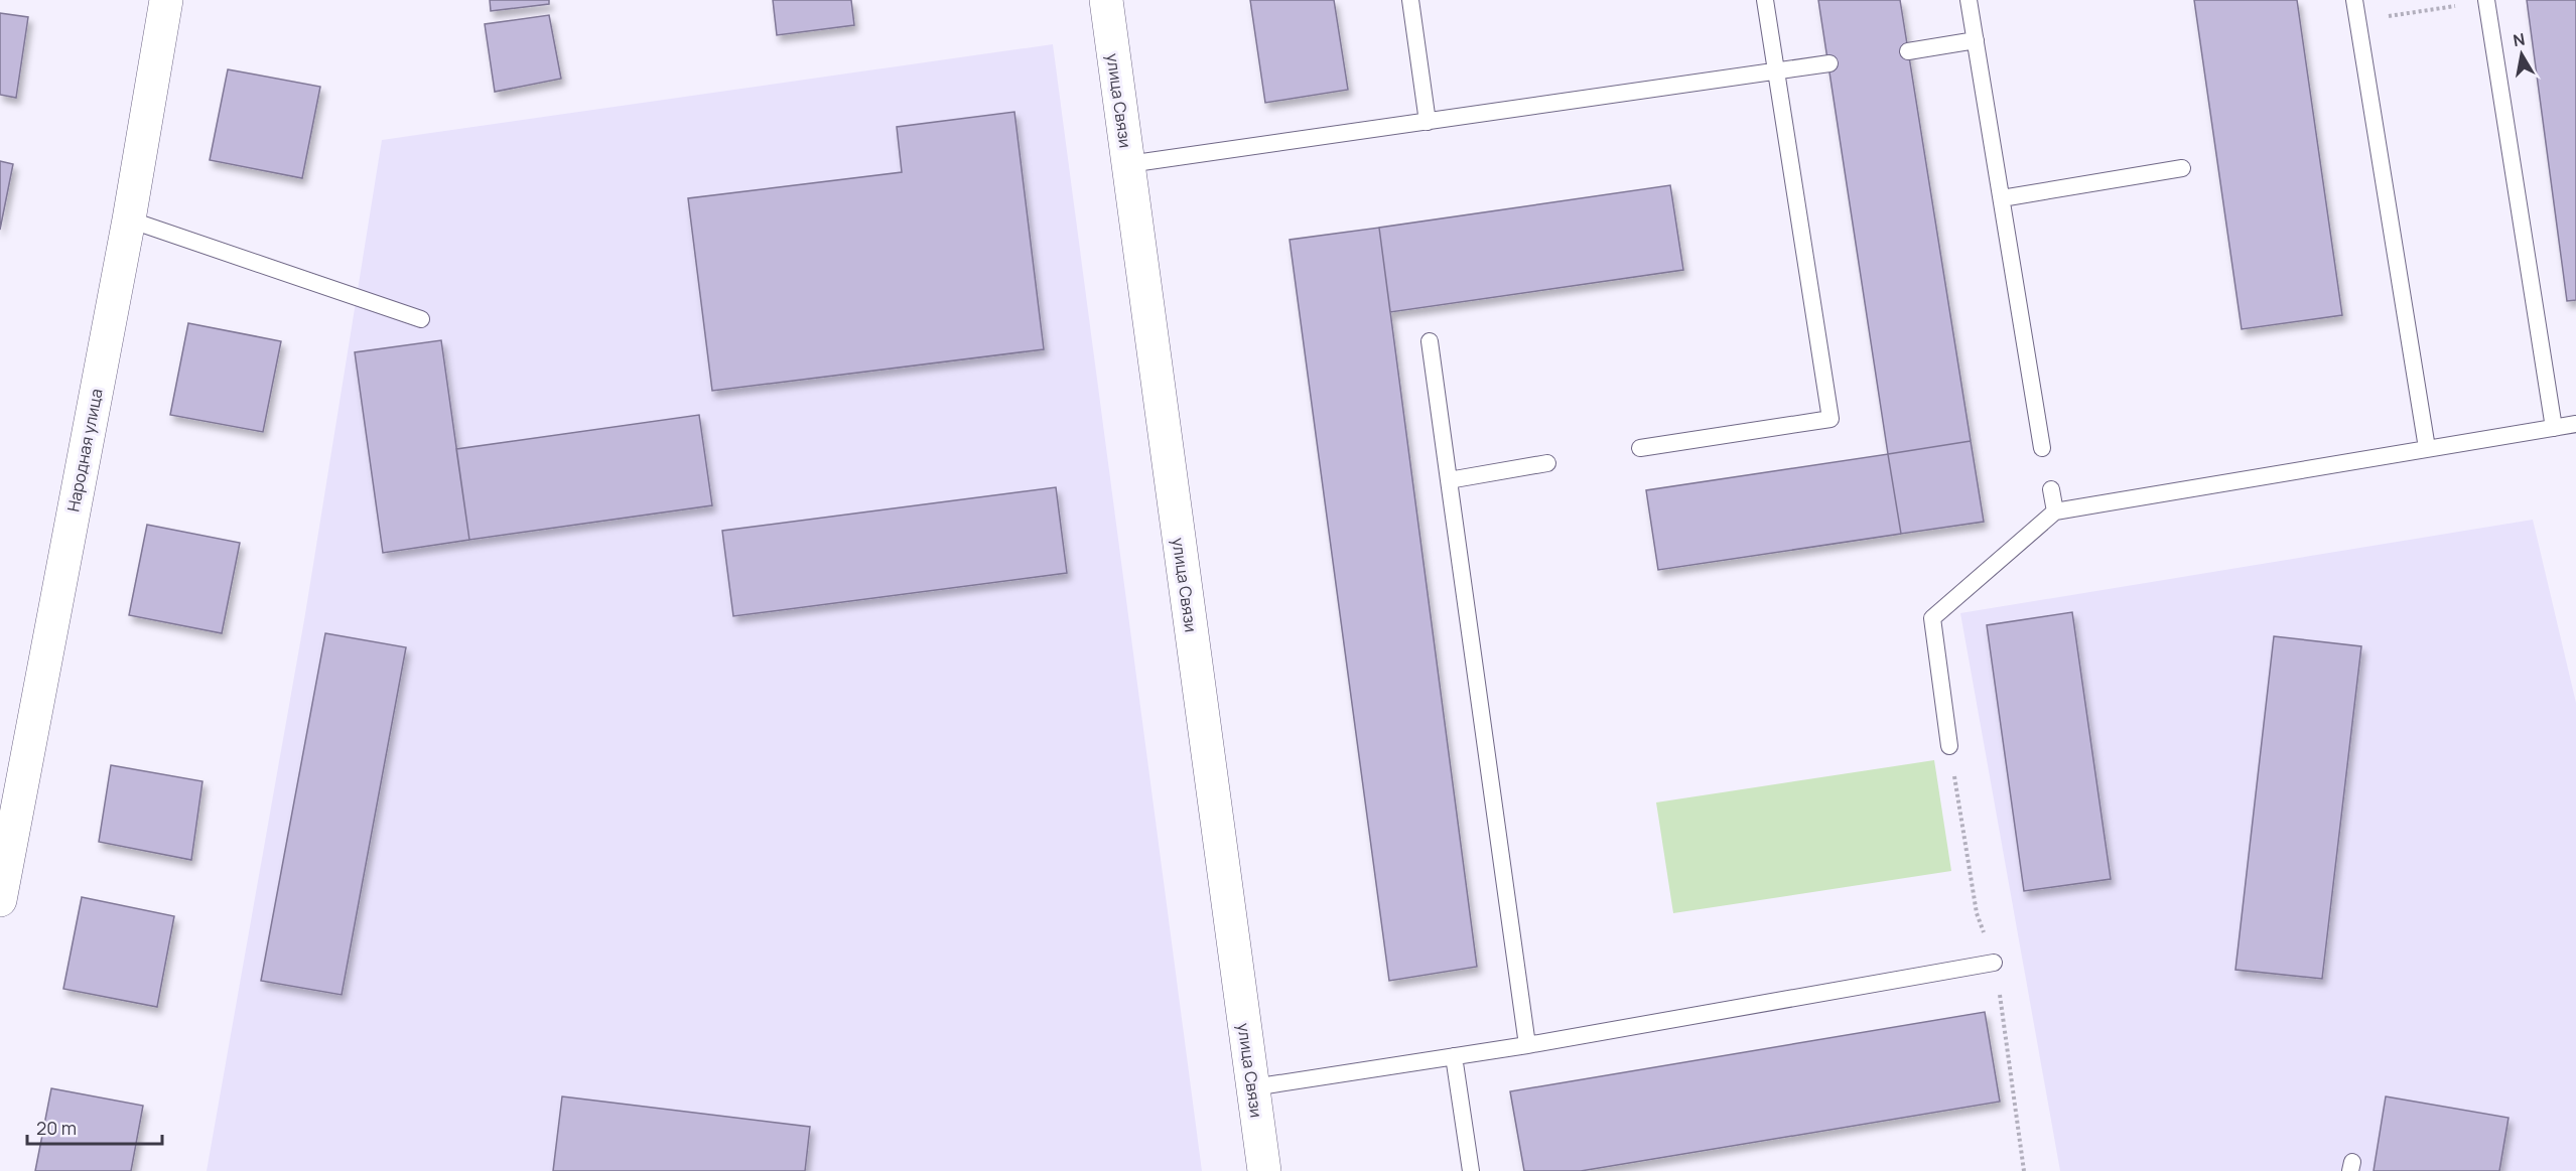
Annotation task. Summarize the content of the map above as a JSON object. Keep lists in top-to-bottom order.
{
  "streets": {
    "street": ["улица Связи", "Народная улица"]
  },
  "scale_bar": "20 m",
  "north": "top"
}
